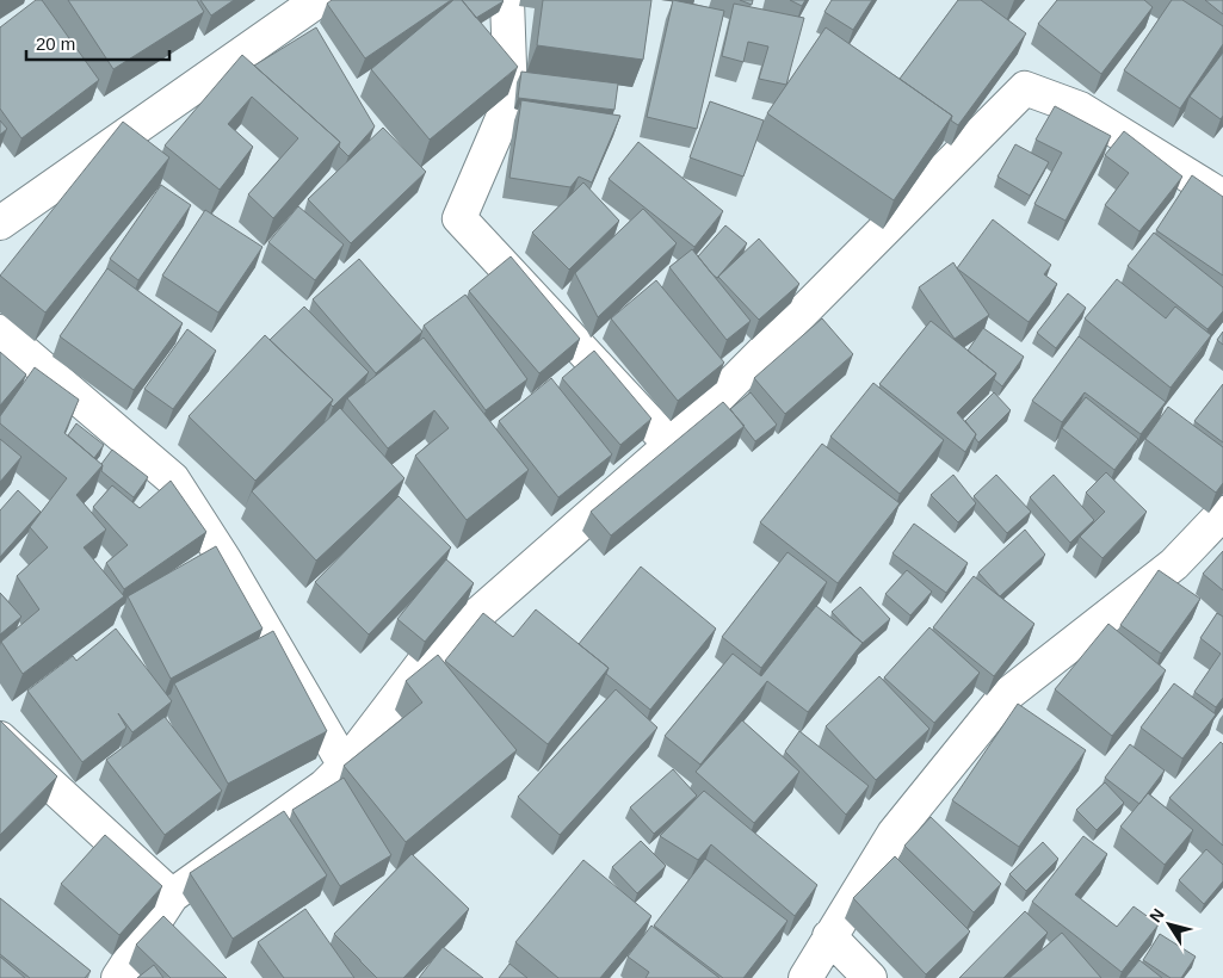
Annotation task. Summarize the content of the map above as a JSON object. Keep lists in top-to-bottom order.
{
  "scale_bar": "20 m",
  "north": "top left"
}
